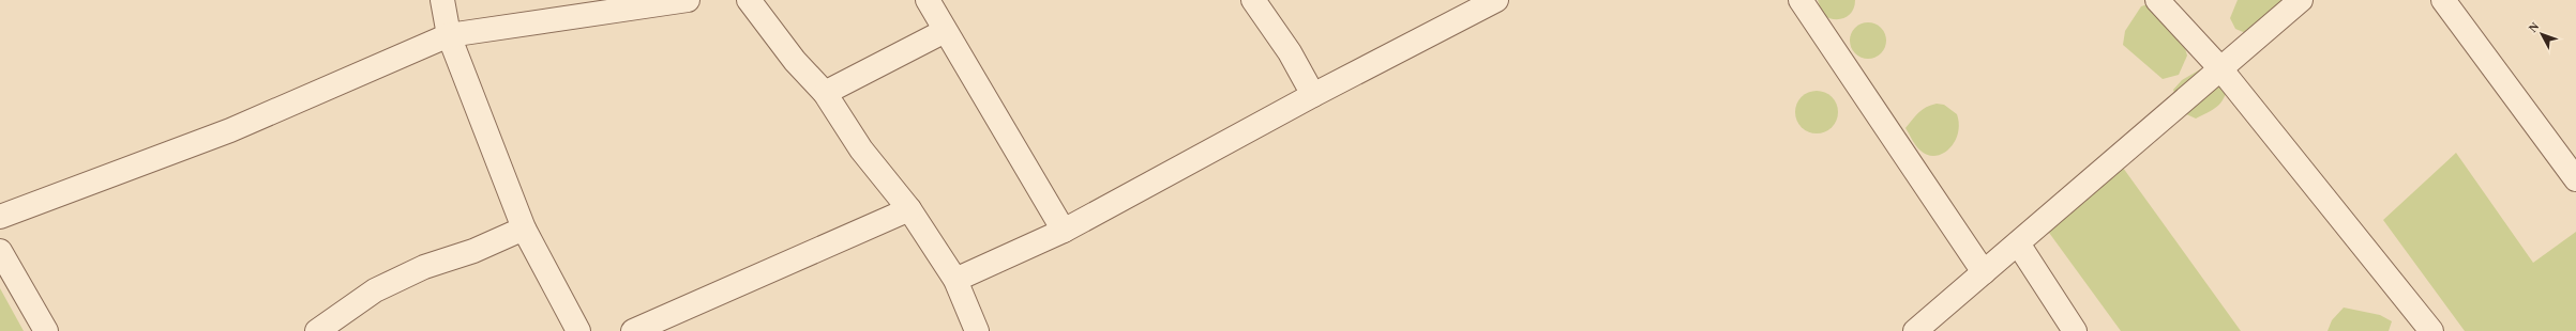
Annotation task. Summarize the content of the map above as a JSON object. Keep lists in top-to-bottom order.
{
  "north": "top left"
}
